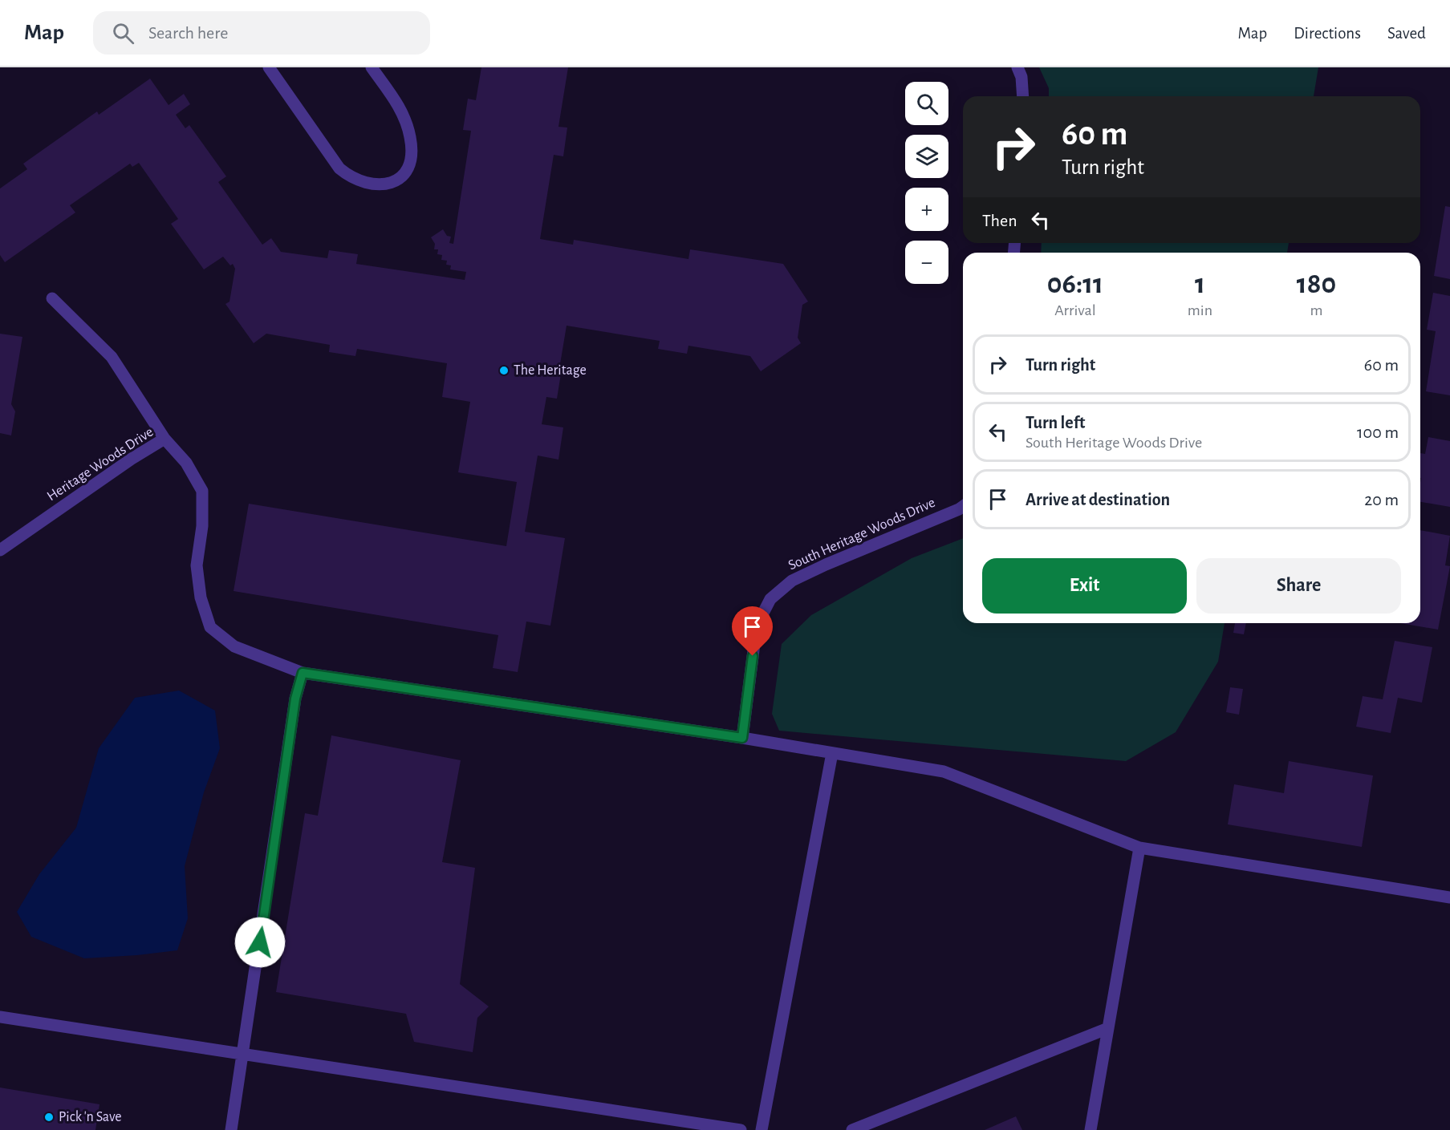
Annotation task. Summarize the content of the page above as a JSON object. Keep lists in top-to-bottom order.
{
  "streets": {
    "lane": ["Heritage Woods Drive", "South Heritage Woods Drive"]
  },
  "places": ["The Heritage", "Pick 'n Save"],
  "page": {
    "header": "Map",
    "search": "Search here",
    "nav": ["Map", "Directions", "Saved"],
    "map_buttons": ["+", "−"],
    "turn": ["60 m", "Turn right"],
    "then": "Then",
    "eta": [
      "06:11",
      "Arrival",
      "1",
      "min",
      "180",
      "m"
    ],
    "list": [
      {
        "name": "Turn right",
        "value": "60 m"
      },
      {
        "name": "Turn left",
        "note": "South Heritage Woods Drive",
        "value": "100 m"
      },
      {
        "name": "Arrive at destination",
        "value": "20 m"
      }
    ],
    "buttons": ["Exit", "Share"]
  }
}
